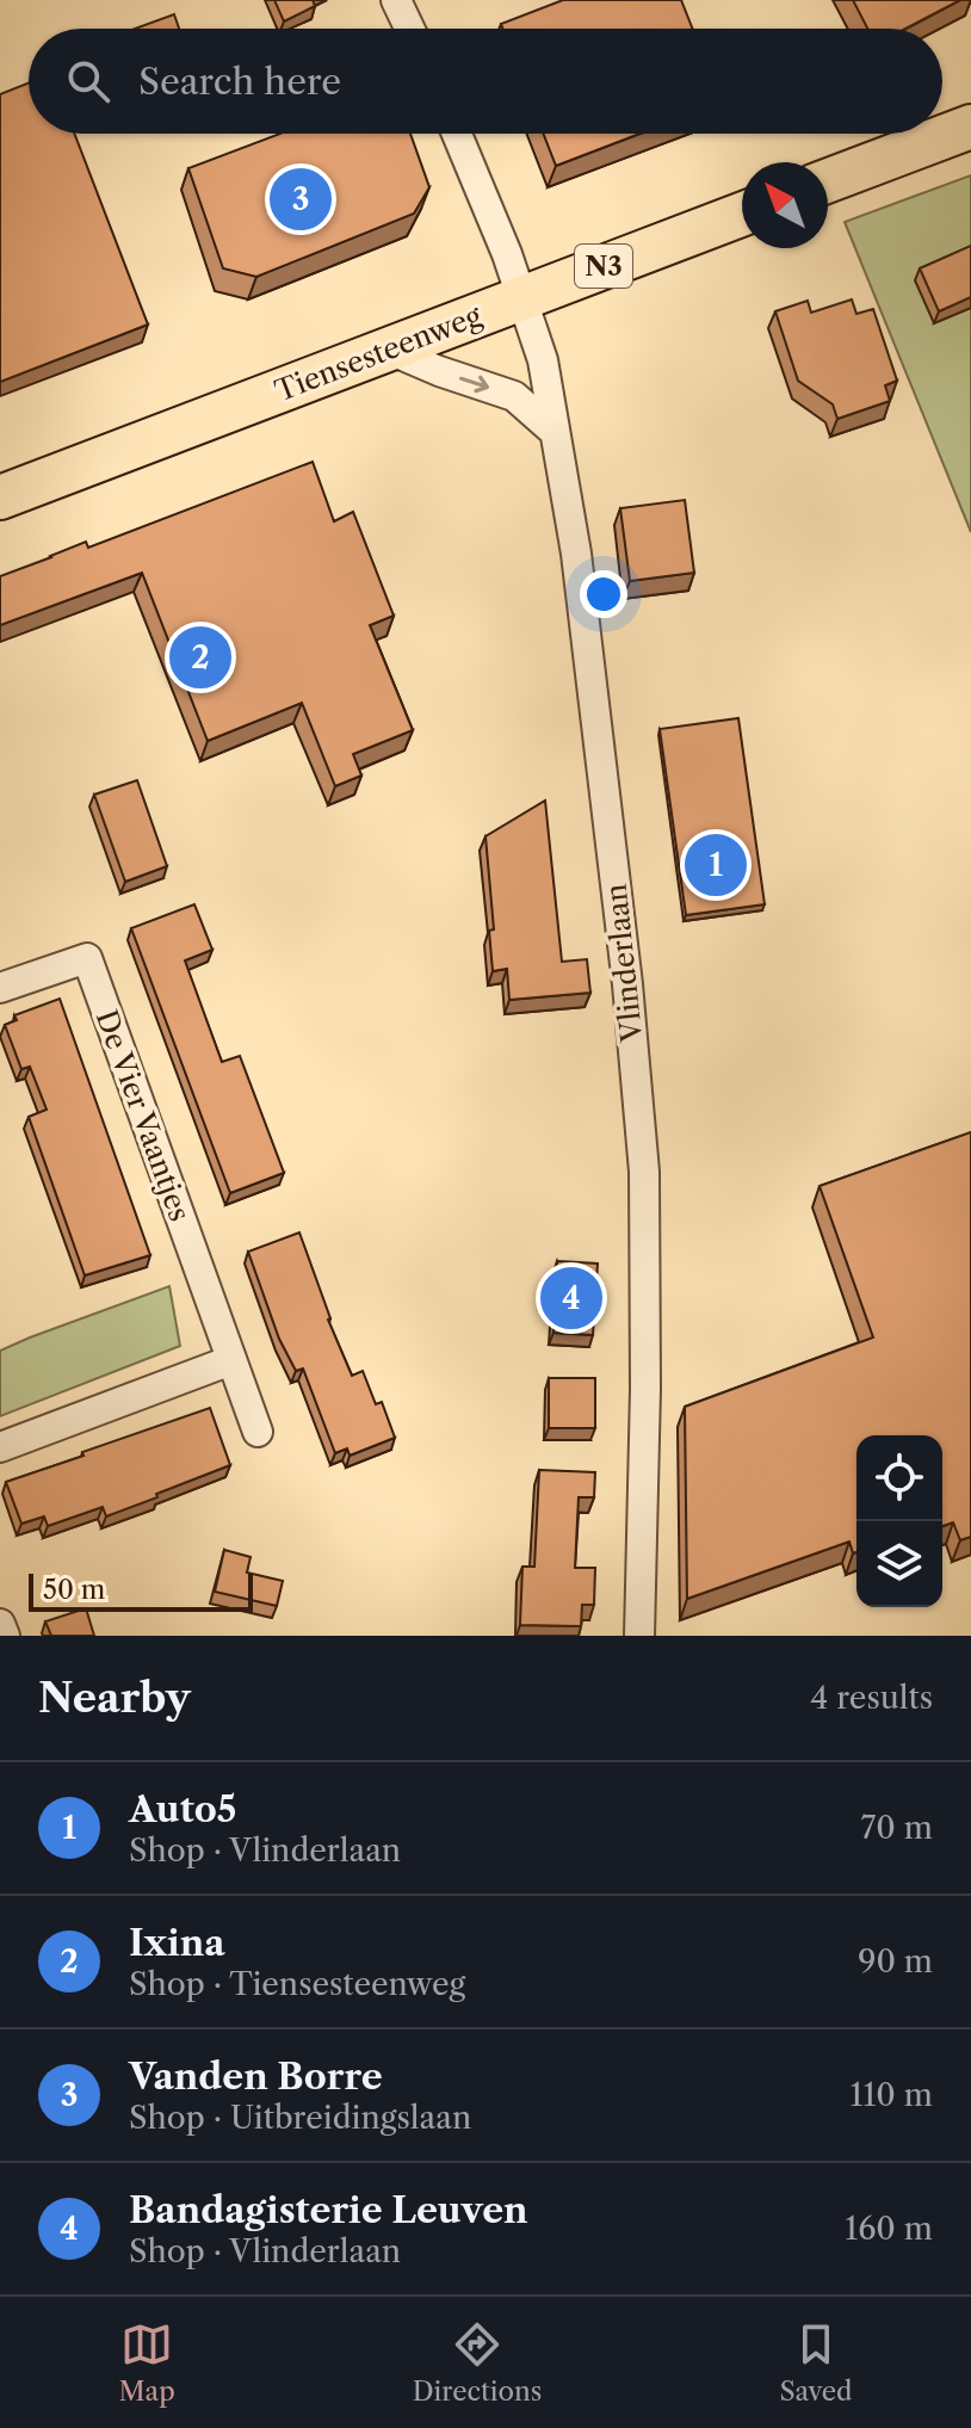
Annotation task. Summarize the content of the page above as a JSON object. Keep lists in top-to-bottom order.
{
  "streets": {
    "main road": ["N3", "Tiensesteenweg"],
    "street": ["Vlinderlaan", "De Vier Vaantjes"]
  },
  "crossings": [
    ["Tiensesteenweg", "Vlinderlaan"]
  ],
  "scale_bar": "50 m",
  "north": "top left",
  "page": {
    "search": "Search here",
    "pins": [
      "3",
      "2",
      "1",
      "4"
    ],
    "scale": "50 m",
    "heading": ["Nearby", "4 results"],
    "list": [
      {
        "mark": "1",
        "name": "Auto5",
        "note": "Shop · Vlinderlaan",
        "value": "70 m"
      },
      {
        "mark": "2",
        "name": "Ixina",
        "note": "Shop · Tiensesteenweg",
        "value": "90 m"
      },
      {
        "mark": "3",
        "name": "Vanden Borre",
        "note": "Shop · Uitbreidingslaan",
        "value": "110 m"
      },
      {
        "mark": "4",
        "name": "Bandagisterie Leuven",
        "note": "Shop · Vlinderlaan",
        "value": "160 m"
      }
    ],
    "nav": ["Map", "Directions", "Saved"]
  }
}
